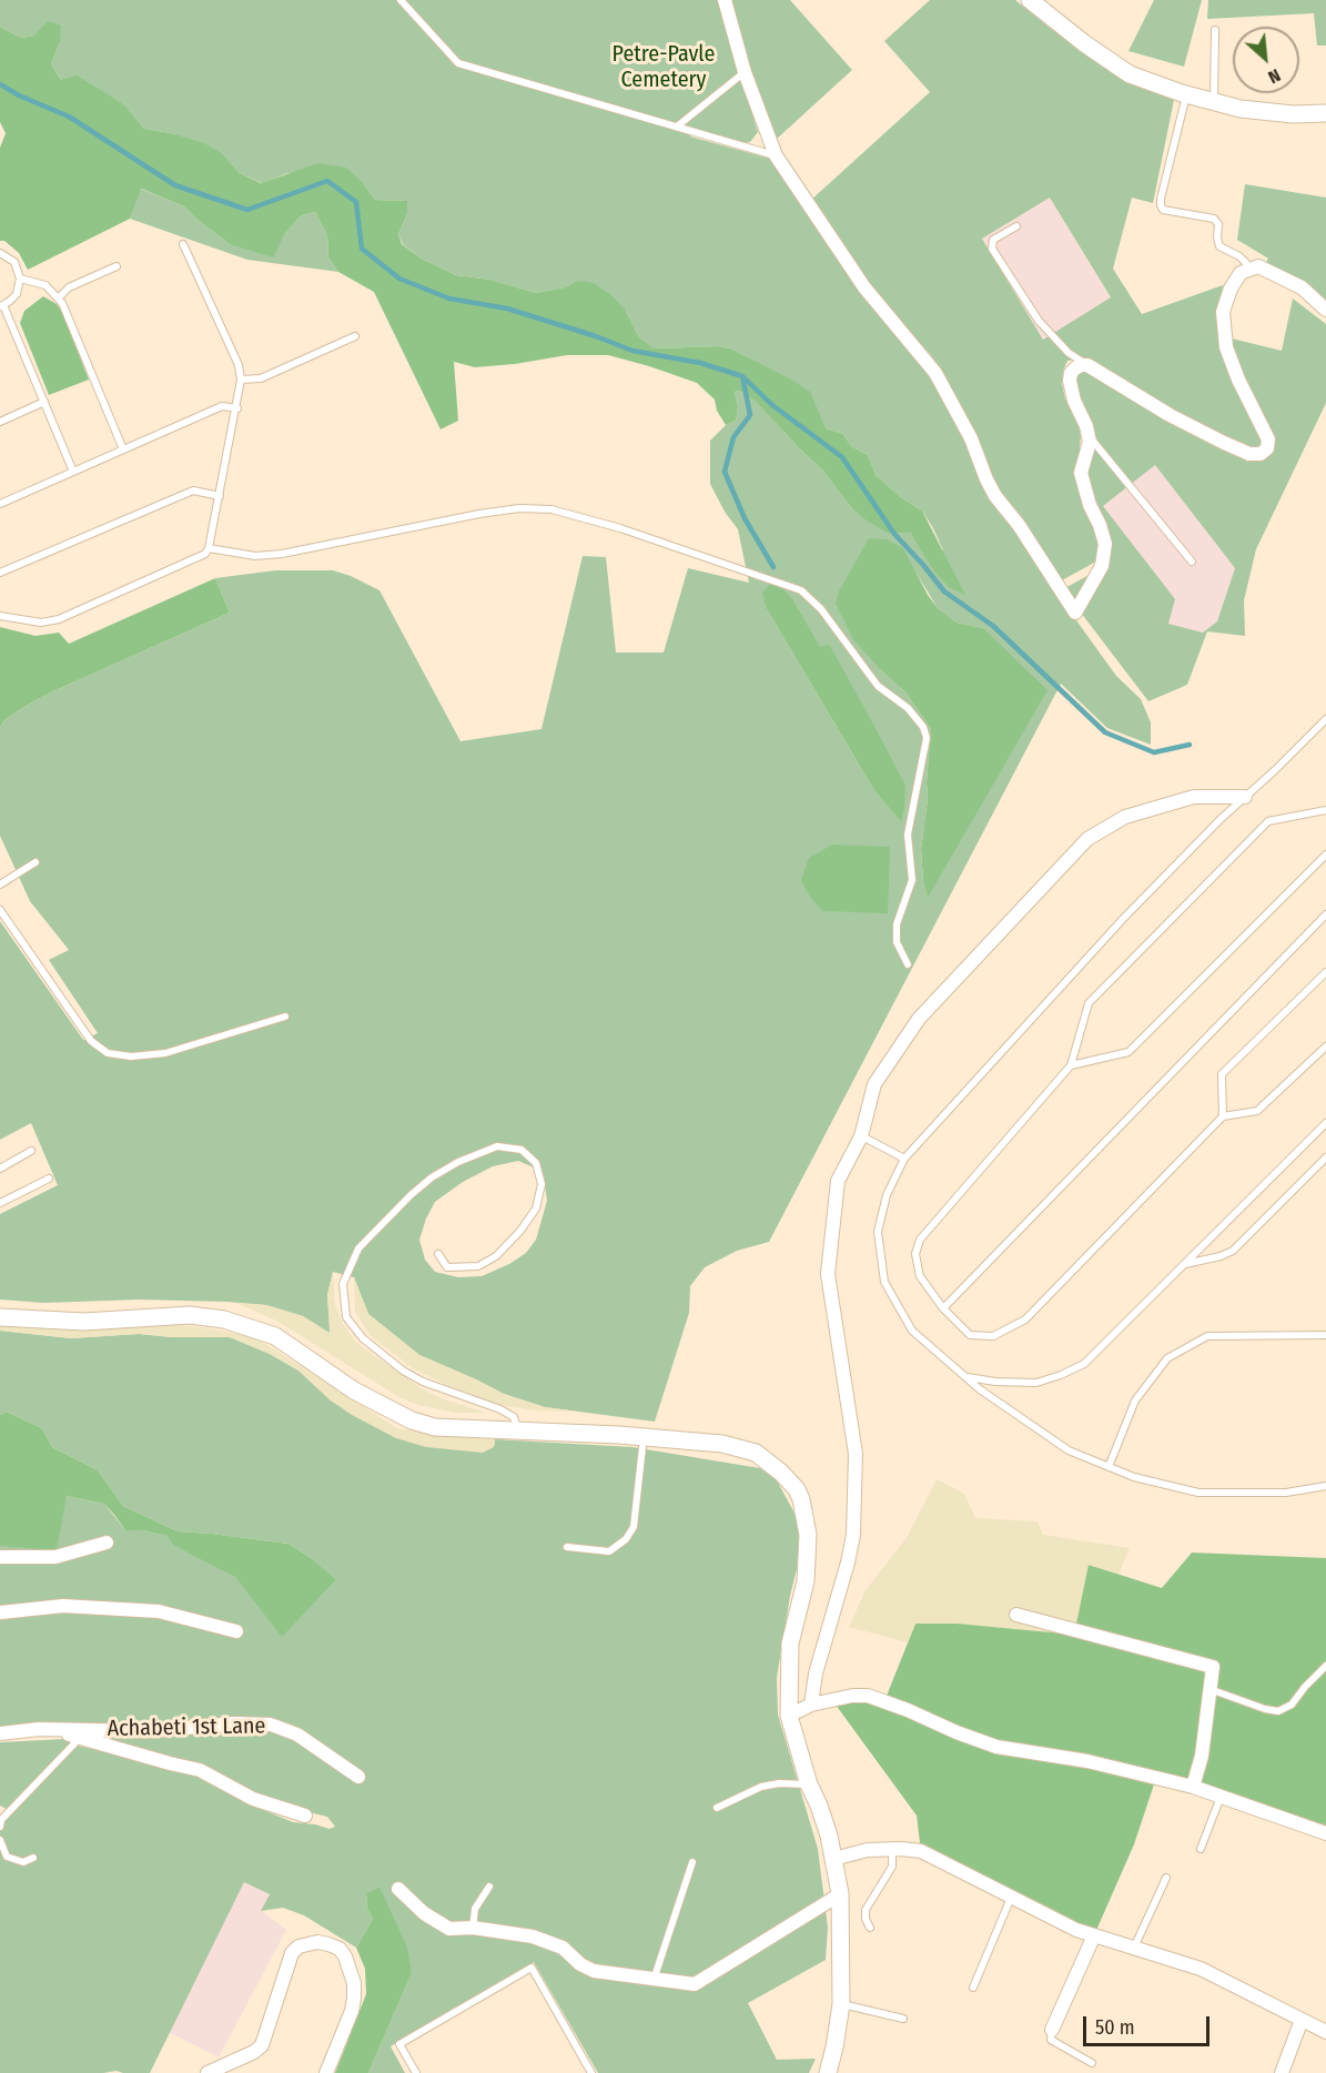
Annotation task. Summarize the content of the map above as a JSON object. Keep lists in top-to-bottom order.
{
  "streets": {
    "street": ["Achabeti 1st Lane"]
  },
  "parks": ["Petre-Pavle Cemetery"],
  "scale_bar": "50 m",
  "north": "bottom right"
}
